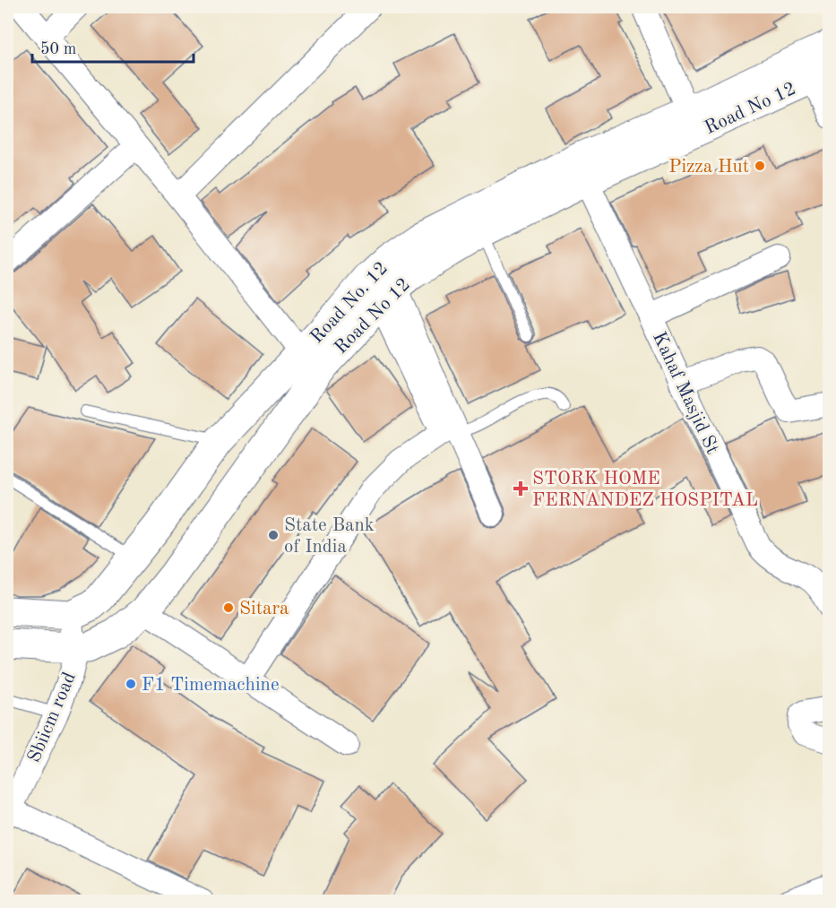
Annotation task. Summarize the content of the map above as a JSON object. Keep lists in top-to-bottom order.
{
  "streets": {
    "main road": ["Road No 12", "Road No. 12"],
    "street": ["Kahaf Masjid St", "Sbiicm road"]
  },
  "crossings": [
    ["Road No 12", "Road No. 12"],
    ["Road No 12", "Kahaf Masjid St"],
    ["Road No 12", "Sbiicm road"],
    ["Road No. 12", "Sbiicm road"]
  ],
  "places": {
    "other": [
      "Pizza Hut",
      "State Bank of India",
      "Sitara",
      "F1 Timemachine"
    ],
    "health": ["STORK HOME FERNANDEZ HOSPITAL"]
  },
  "scale_bar": "50 m"
}
